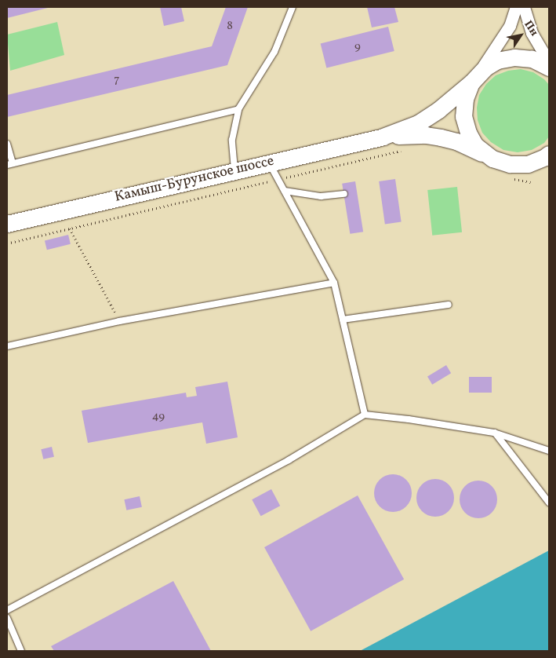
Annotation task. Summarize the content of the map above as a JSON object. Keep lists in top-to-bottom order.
{
  "streets": {
    "main road": ["Камыш-Бурунское шоссе"]
  },
  "house_numbers": [
    "8",
    "9",
    "7",
    "49"
  ],
  "north": "top right"
}
